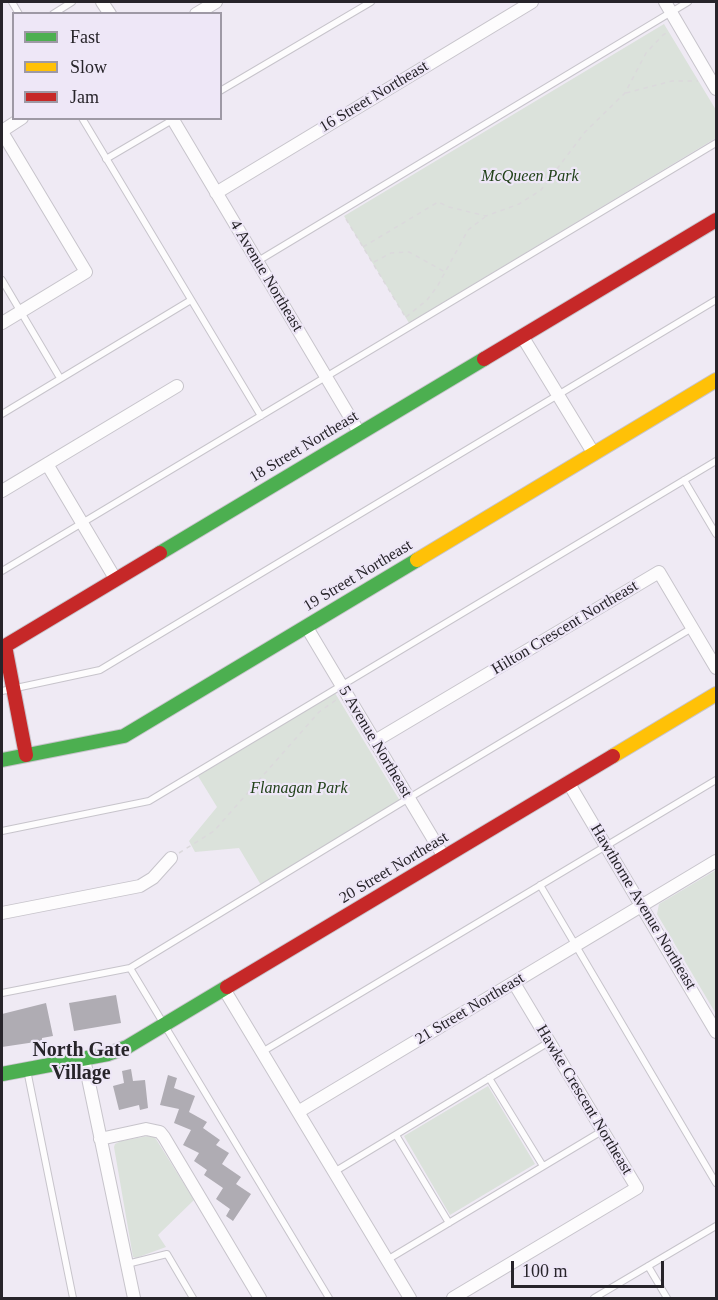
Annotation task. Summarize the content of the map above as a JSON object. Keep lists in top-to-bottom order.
{
  "streets": {
    "street": [
      "16 Street Northeast",
      "4 Avenue Northeast",
      "18 Street Northeast",
      "19 Street Northeast",
      "Hilton Crescent Northeast",
      "5 Avenue Northeast",
      "20 Street Northeast",
      "Hawthorne Avenue Northeast",
      "21 Street Northeast",
      "Hawke Crescent Northeast"
    ]
  },
  "crossings": [
    ["16 Street Northeast", "4 Avenue Northeast"],
    ["4 Avenue Northeast", "18 Street Northeast"],
    ["18 Street Northeast", "19 Street Northeast"],
    ["19 Street Northeast", "5 Avenue Northeast"],
    ["Hilton Crescent Northeast", "5 Avenue Northeast"],
    ["5 Avenue Northeast", "20 Street Northeast"],
    ["20 Street Northeast", "Hawthorne Avenue Northeast"],
    ["Hawthorne Avenue Northeast", "21 Street Northeast"],
    ["21 Street Northeast", "Hawke Crescent Northeast"]
  ],
  "districts": ["North Gate Village"],
  "parks": ["McQueen Park", "Flanagan Park"],
  "legend": ["Fast", "Slow", "Jam"],
  "scale_bar": "100 m"
}
